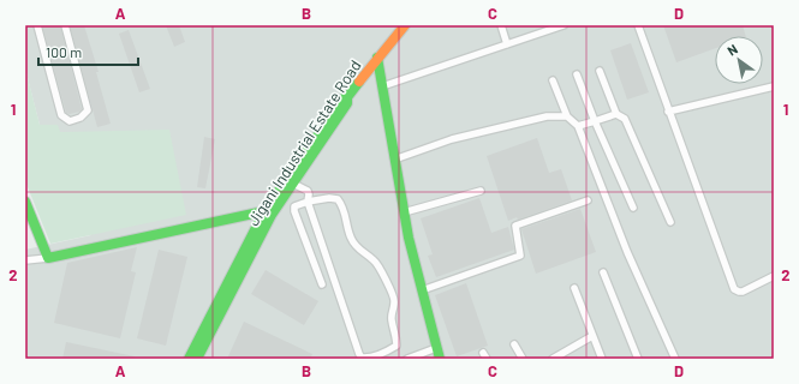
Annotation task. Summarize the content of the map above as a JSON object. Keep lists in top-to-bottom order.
{
  "streets": {
    "main road": ["Jigani Industrial Estate Road"]
  },
  "scale_bar": "100 m",
  "north": "top left",
  "grid": {
    "columns": [
      "A",
      "B",
      "C",
      "D"
    ],
    "rows": ["1", "2"]
  }
}
